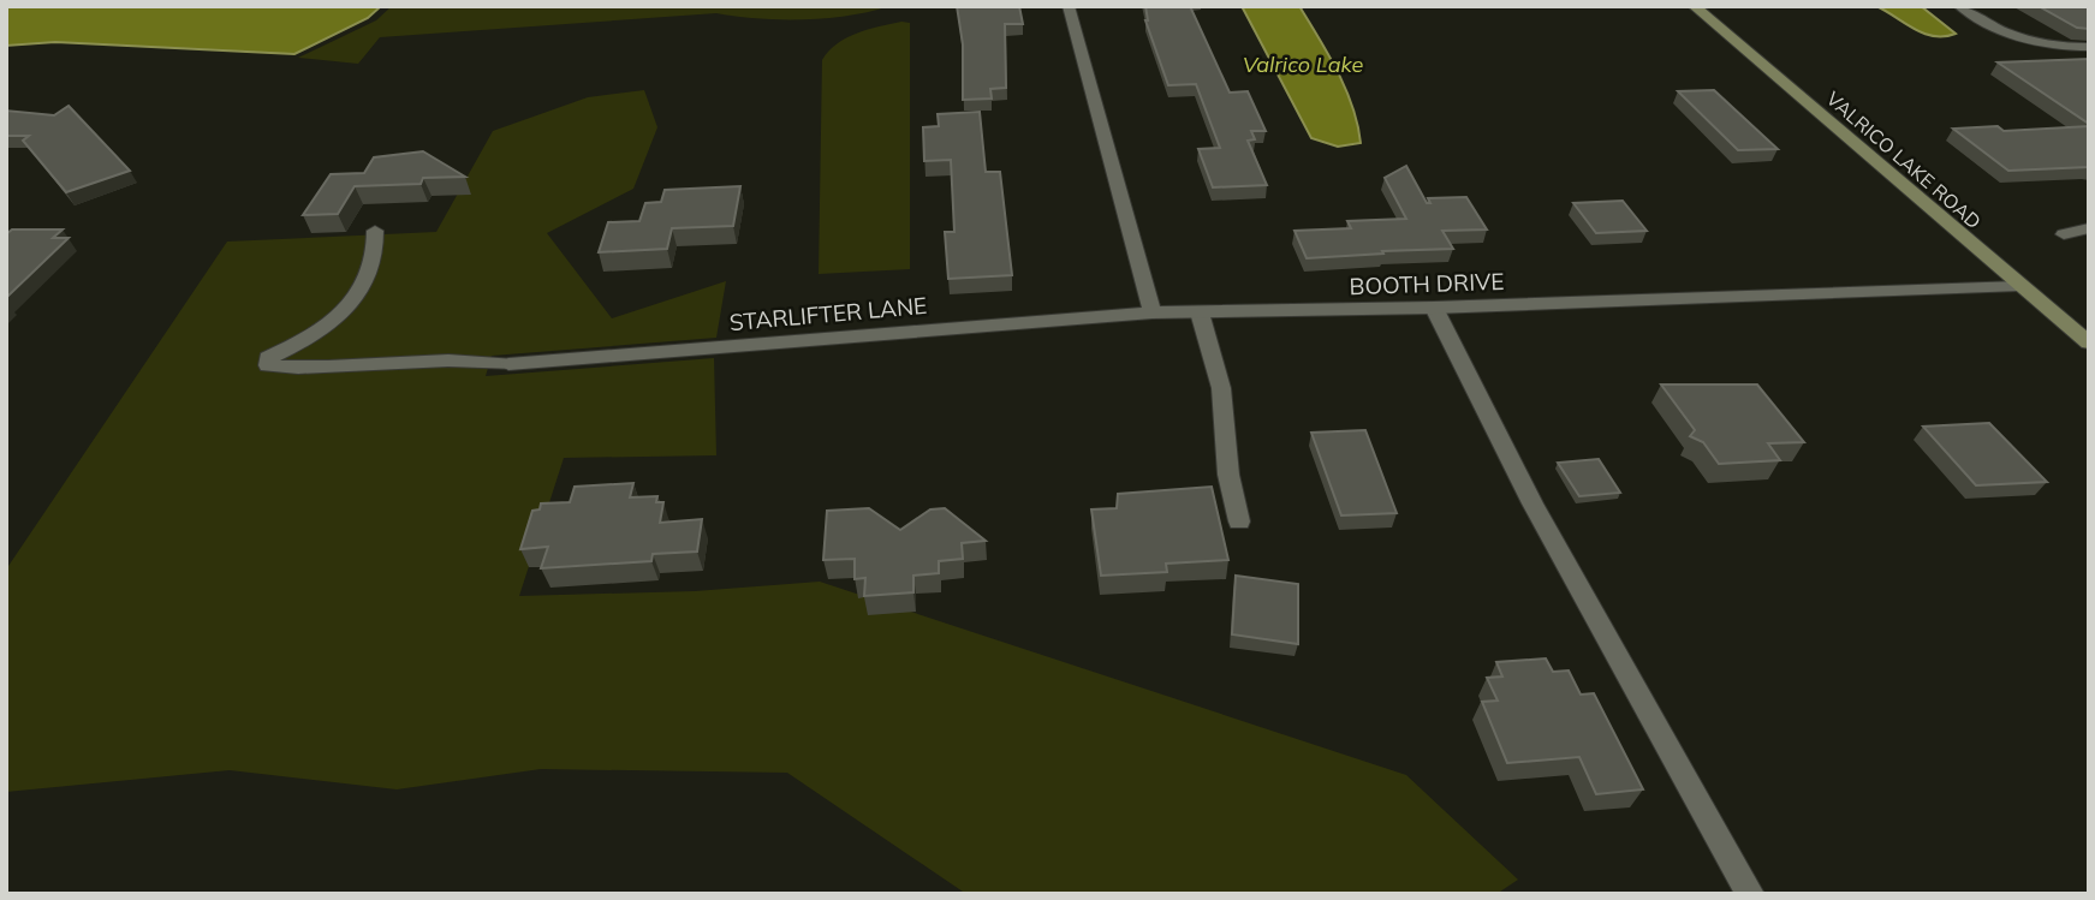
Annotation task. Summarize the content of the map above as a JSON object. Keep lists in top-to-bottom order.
{
  "streets": {
    "street": ["VALRICO LAKE ROAD", "BOOTH DRIVE", "STARLIFTER LANE"]
  },
  "crossings": [
    ["VALRICO LAKE ROAD", "BOOTH DRIVE"],
    ["BOOTH DRIVE", "STARLIFTER LANE"]
  ],
  "water": ["Valrico Lake"]
}
